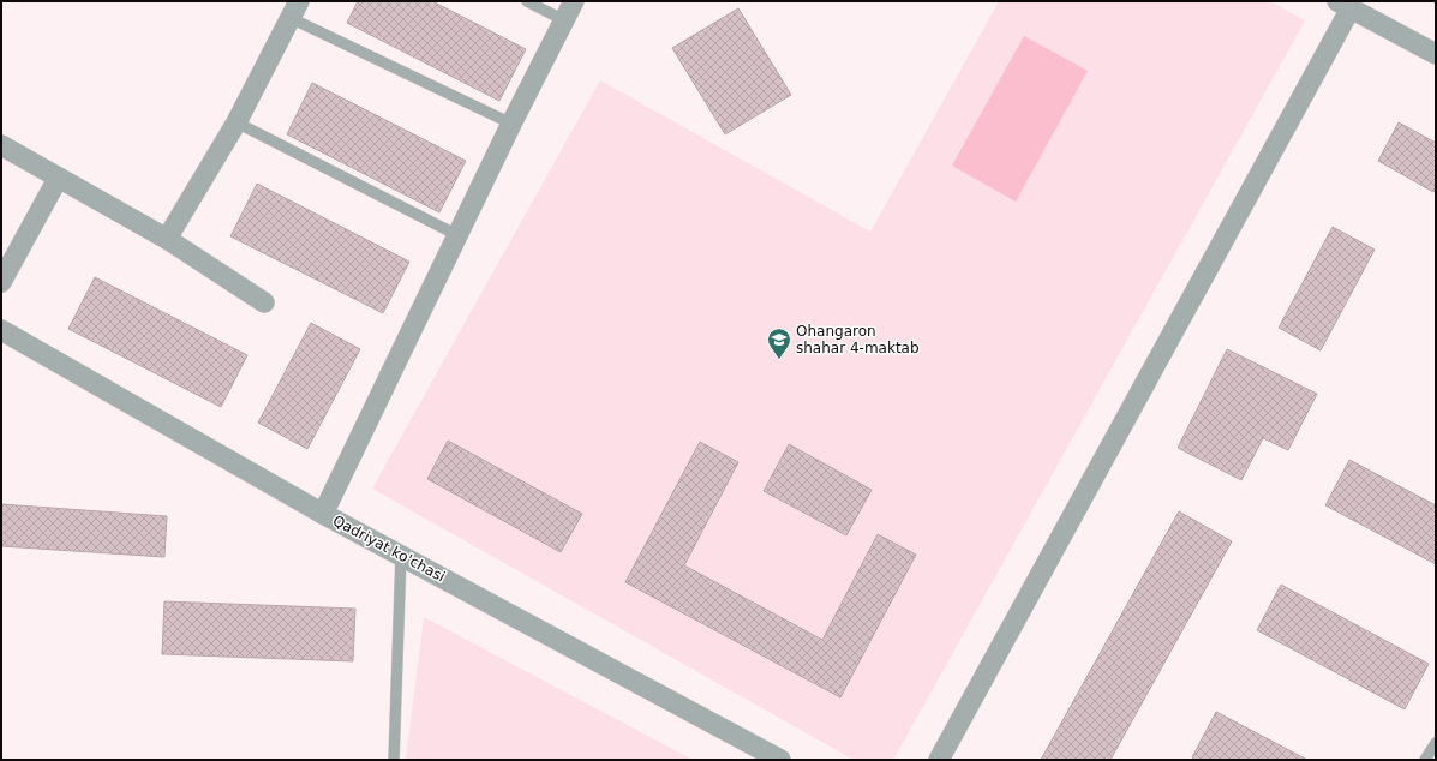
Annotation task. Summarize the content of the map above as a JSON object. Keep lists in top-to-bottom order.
{
  "streets": {
    "street": ["Qadriyat ko'chasi"]
  },
  "places": {
    "school or university": ["Ohangaron shahar 4-maktab"]
  }
}
